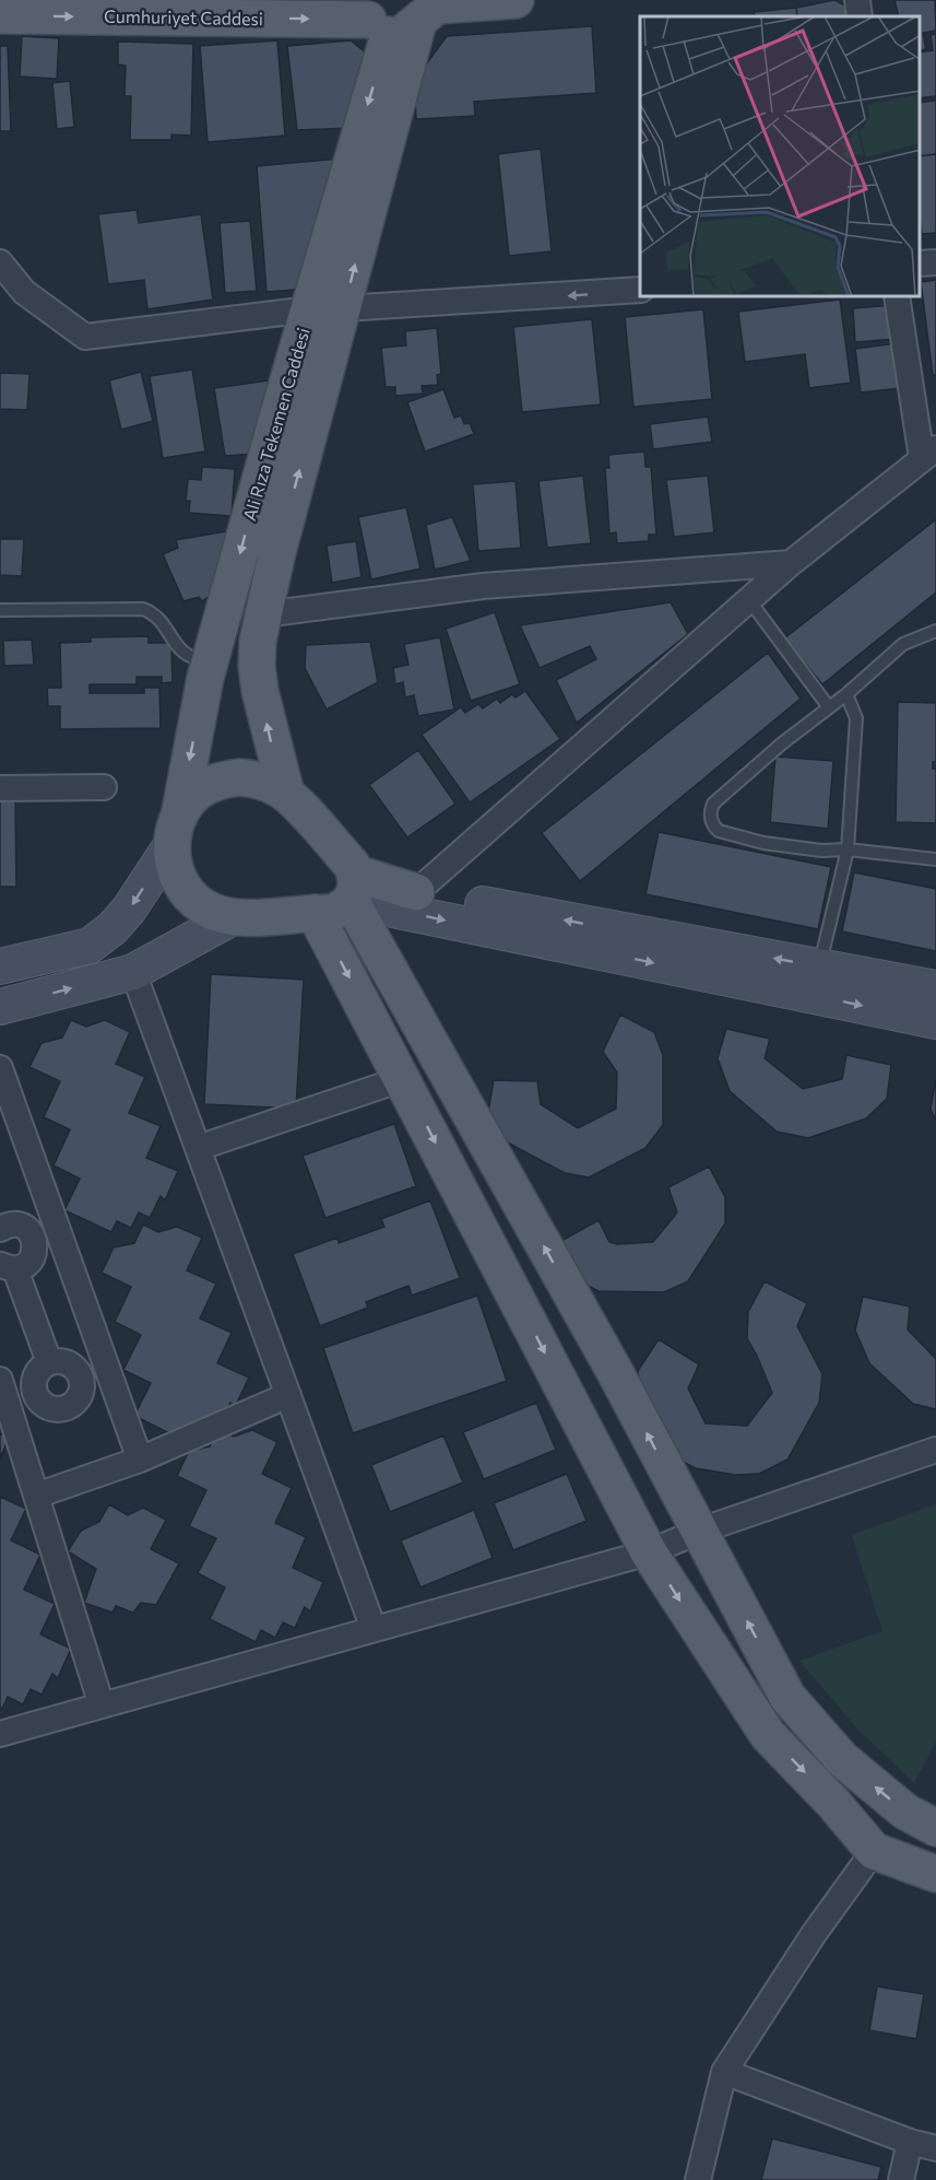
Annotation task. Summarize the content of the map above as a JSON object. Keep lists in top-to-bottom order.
{
  "streets": {
    "main road": ["Cumhuriyet Caddesi", "Ali Rıza Tekemen Caddesi"]
  },
  "crossings": [
    ["Cumhuriyet Caddesi", "Ali Rıza Tekemen Caddesi"]
  ],
  "one_way": ["Cumhuriyet Caddesi"]
}
